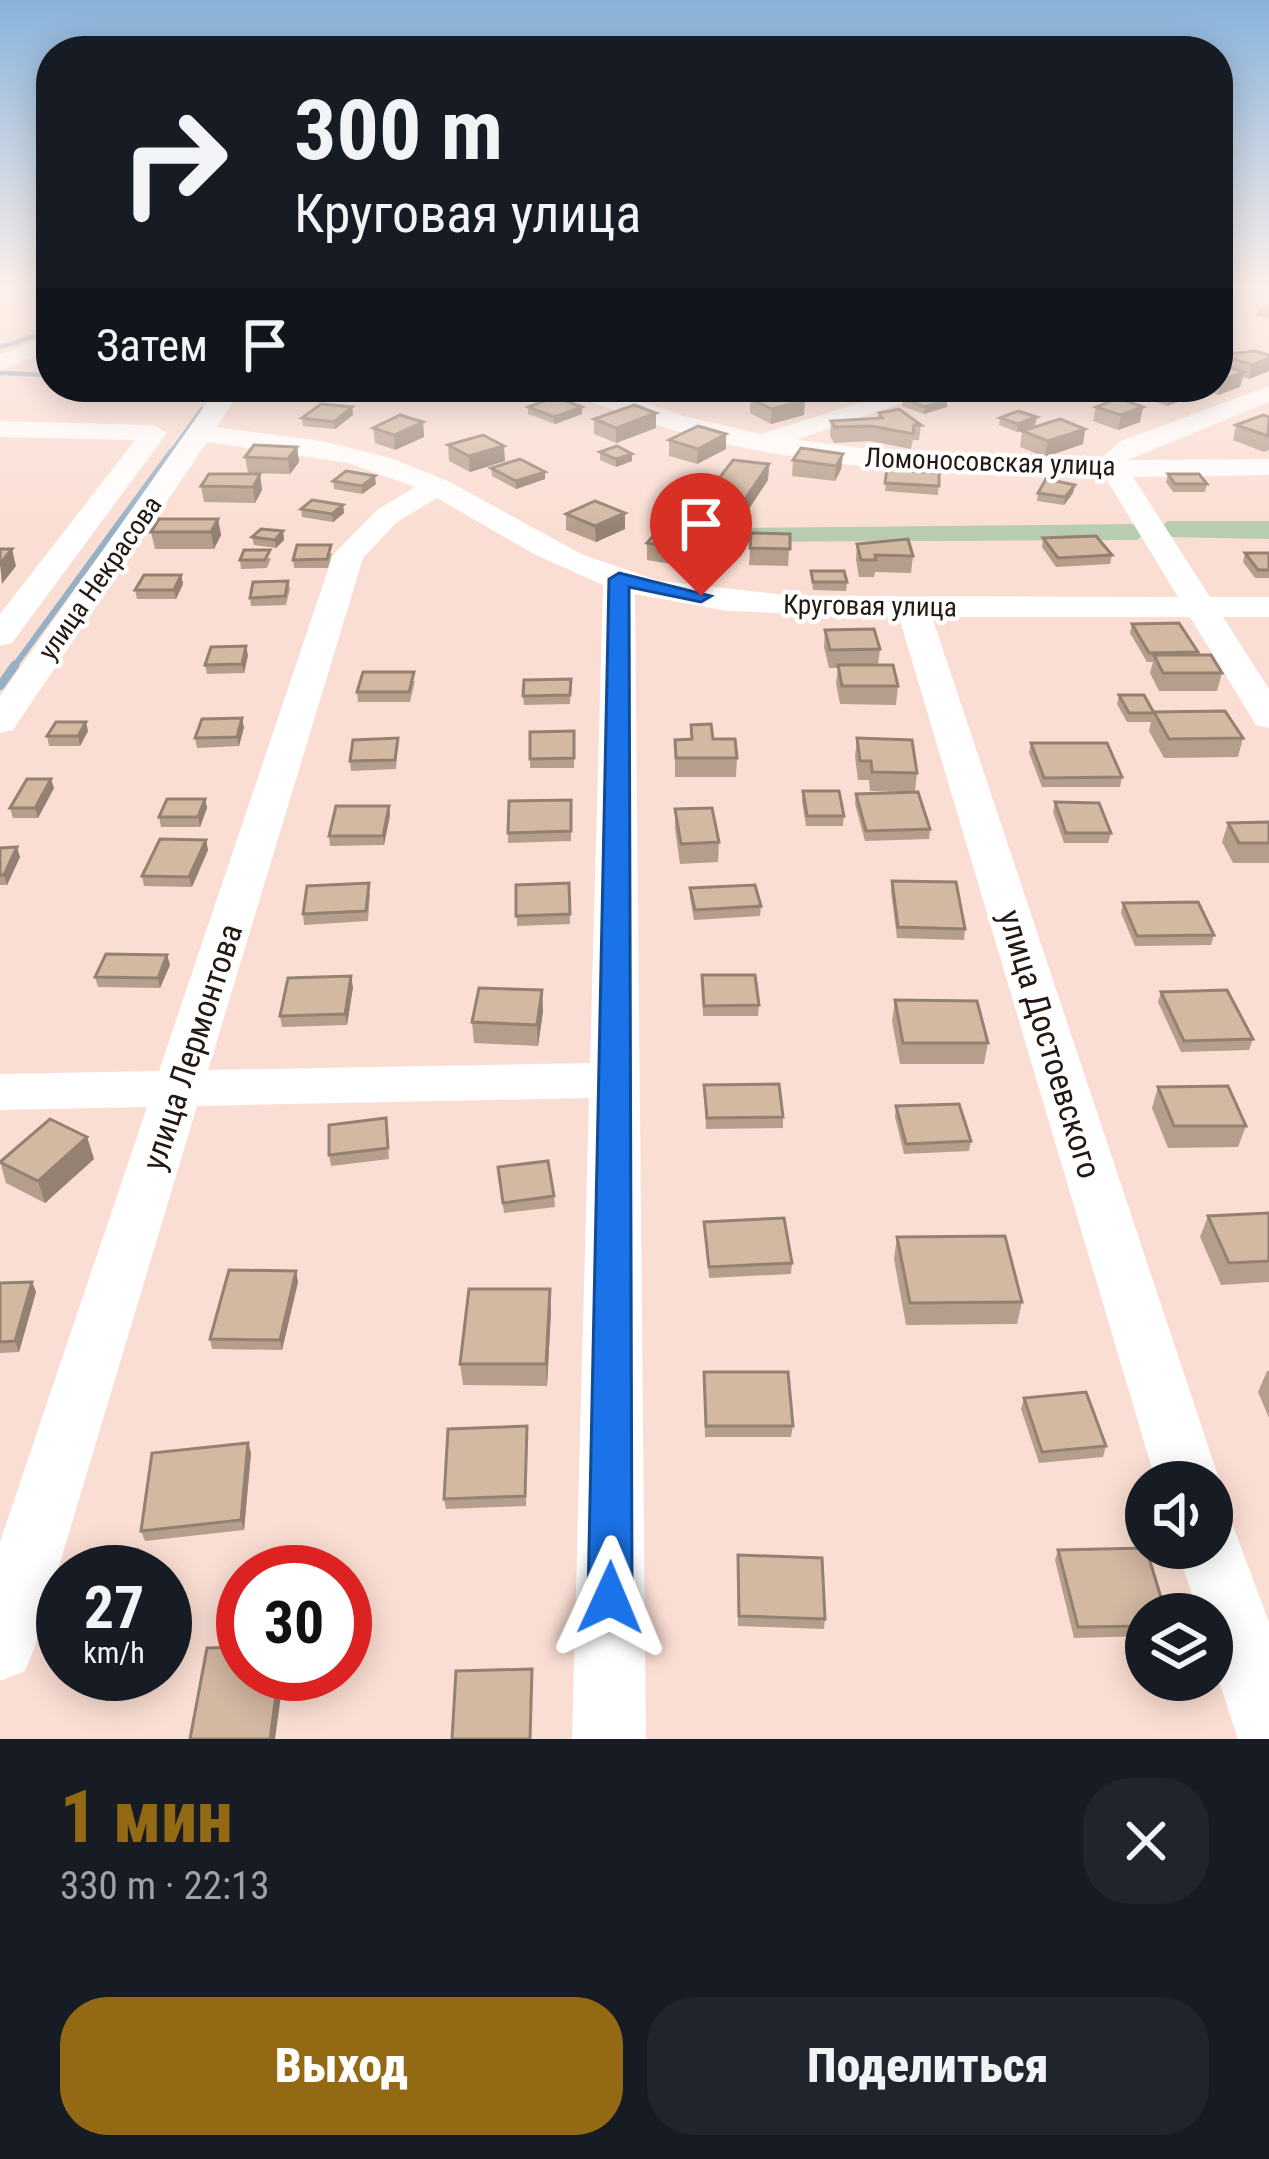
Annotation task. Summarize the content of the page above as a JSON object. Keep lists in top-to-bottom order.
{
  "streets": {
    "street": [
      "Ломоносовская улица",
      "улица Некрасова",
      "Круговая улица",
      "улица Достоевского",
      "улица Лермонтова"
    ]
  },
  "crossings": [
    ["улица Некрасова", "Круговая улица"],
    ["Круговая улица", "улица Достоевского"],
    ["Круговая улица", "улица Лермонтова"]
  ],
  "page": {
    "turn": ["300 m", "Круговая улица"],
    "then": "Затем",
    "speed": "27 km/h",
    "limit": "30",
    "heading": ["1 мин", "330 m · 22:13"],
    "buttons": ["Выход", "Поделиться"]
  }
}
